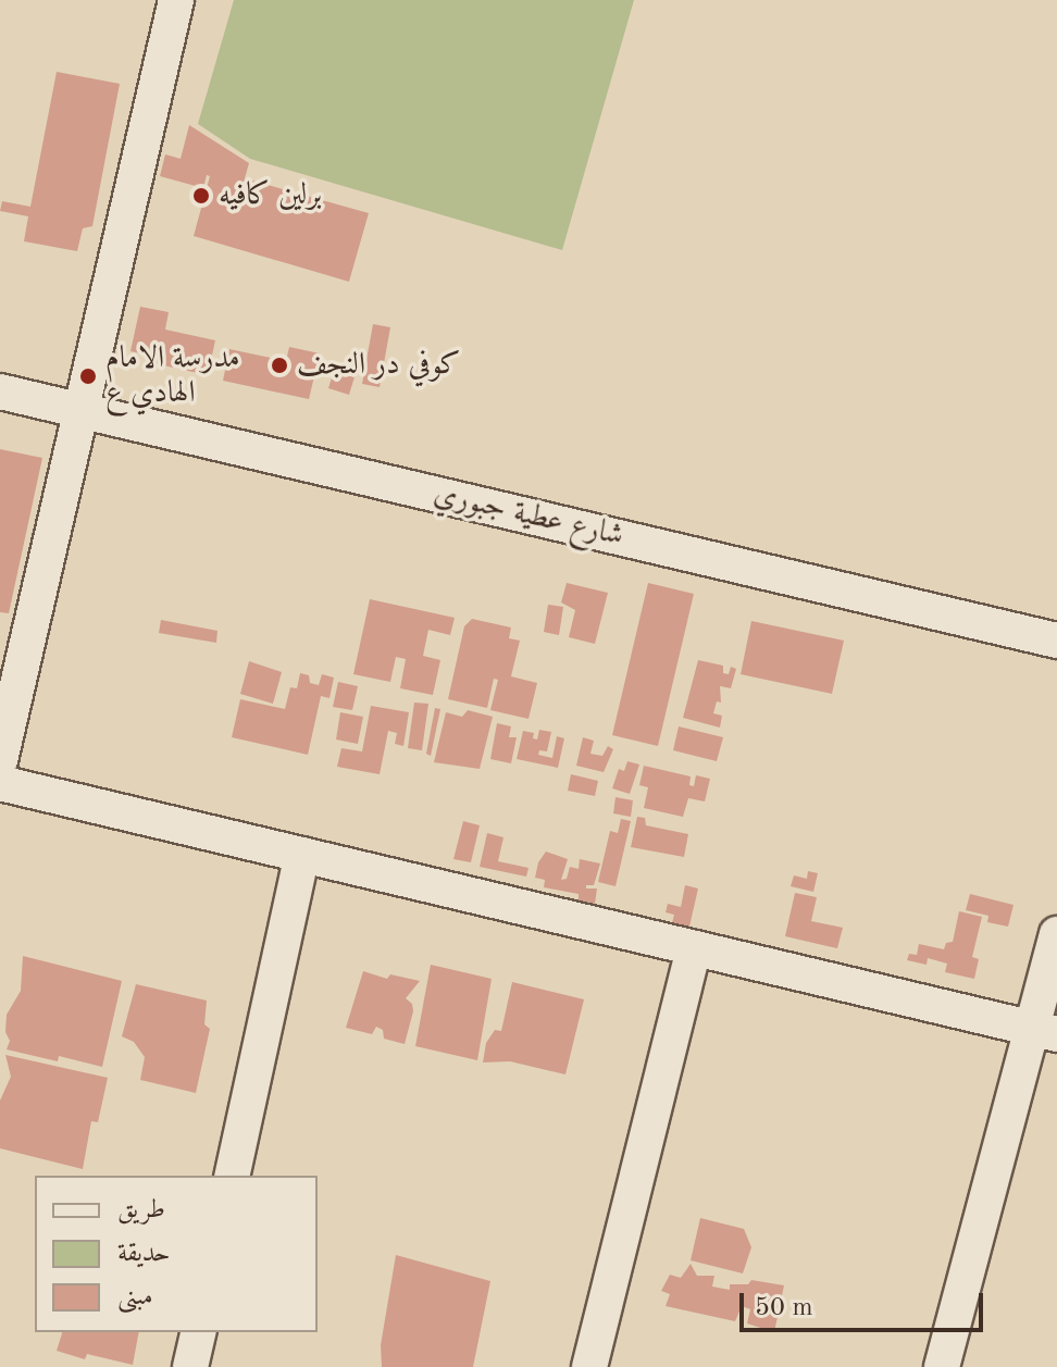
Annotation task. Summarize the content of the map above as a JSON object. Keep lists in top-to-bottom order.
{
  "streets": {
    "street": ["شارع عطية جبوري"]
  },
  "places": ["برلين كافيه", "كوفي در النجف", "مدرسة الامام الهادي ع"],
  "legend": ["طريق", "حديقة", "مبنى"],
  "scale_bar": "50 m"
}
